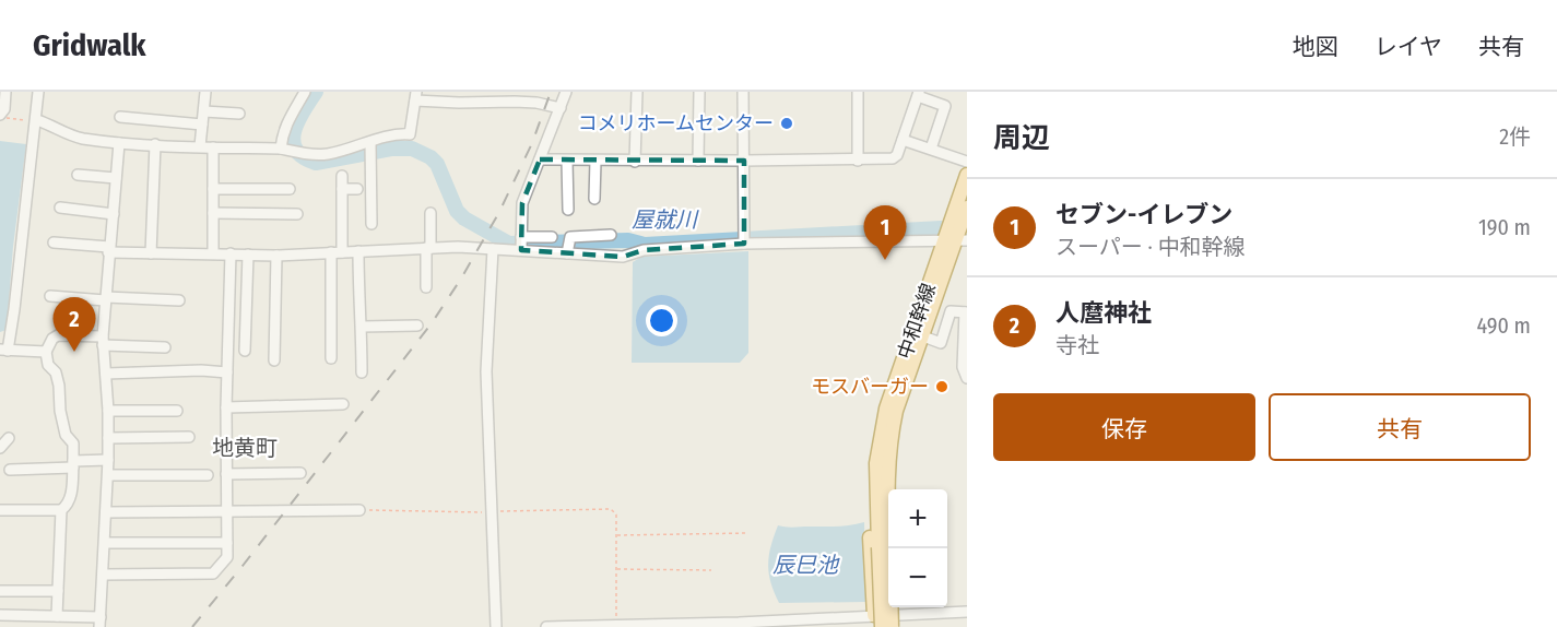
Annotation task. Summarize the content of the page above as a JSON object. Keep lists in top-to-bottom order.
{
  "streets": {
    "main road": ["中和幹線"]
  },
  "districts": ["地黄町"],
  "water": ["屋就川", "辰巳池"],
  "places": ["コメリホームセンター", "モスバーガー"],
  "page": {
    "header": "Gridwalk",
    "nav": ["地図", "レイヤ", "共有"],
    "heading": ["周辺", "2件"],
    "list": [
      {
        "mark": "1",
        "name": "セブン-イレブン",
        "note": "スーパー · 中和幹線",
        "value": "190 m"
      },
      {
        "mark": "2",
        "name": "人麿神社",
        "note": "寺社",
        "value": "490 m"
      }
    ],
    "pins": ["1", "2"],
    "buttons": ["保存", "共有"],
    "map_buttons": ["+", "−"]
  }
}
